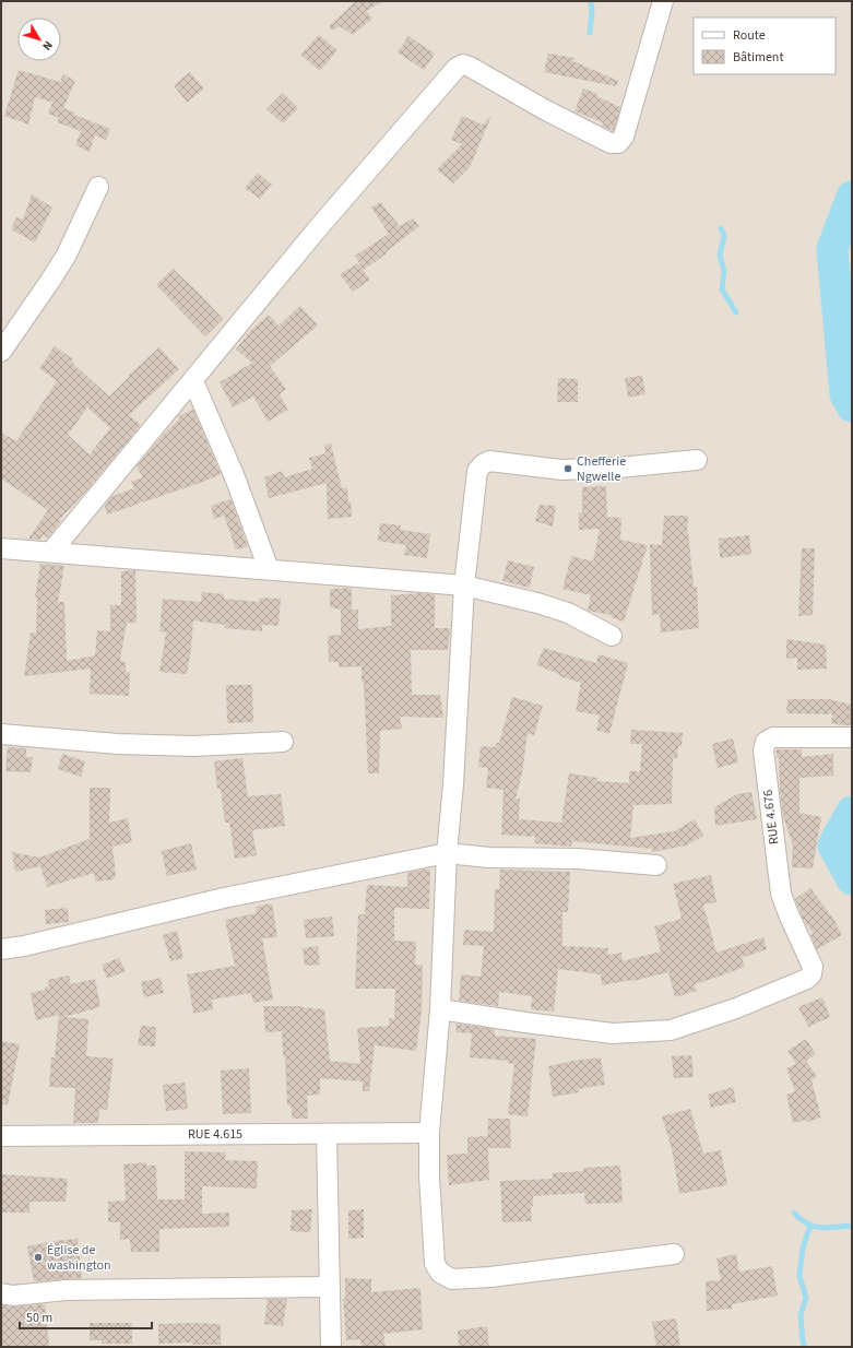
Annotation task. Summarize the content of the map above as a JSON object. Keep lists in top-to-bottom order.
{
  "streets": {
    "street": ["RUE 4.676", "RUE 4.615"]
  },
  "places": ["Chefferie Ngwelle", "Église de washington"],
  "legend": ["Route", "Bâtiment"],
  "scale_bar": "50 m",
  "north": "bottom right"
}
